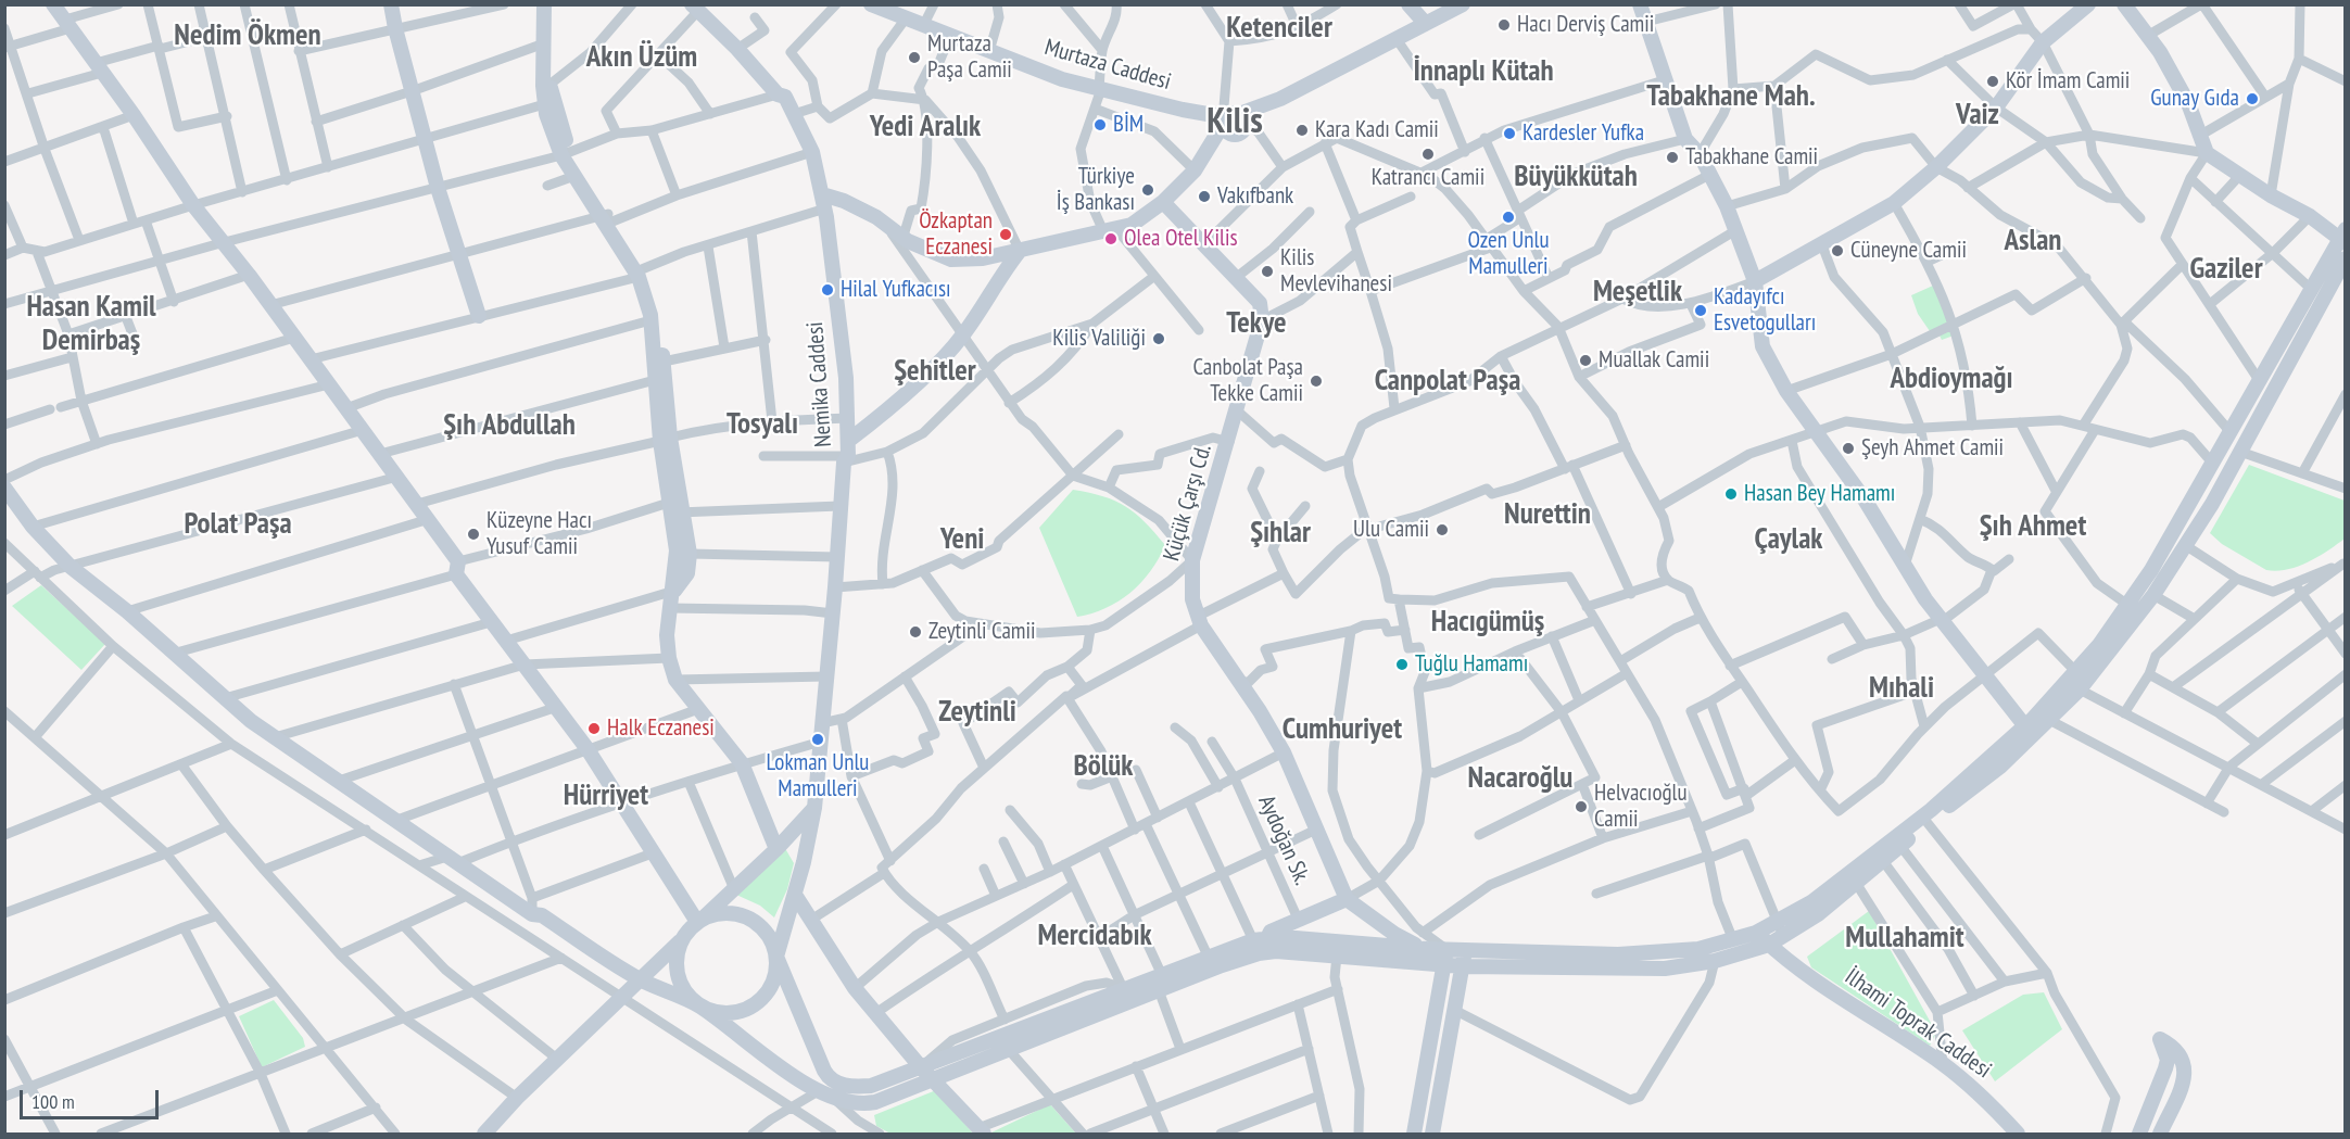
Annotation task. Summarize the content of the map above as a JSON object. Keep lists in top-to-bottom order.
{
  "streets": {
    "main road": [
      "Murtaza Caddesi",
      "Nemika Caddesi",
      "Küçük Çarşı Cd.",
      "İlhami Toprak Caddesi"
    ],
    "street": ["Aydoğan Sk."]
  },
  "districts": [
    "Ketenciler",
    "Nedim Ökmen",
    "Akın Üzüm",
    "İnnaplı Kütah",
    "Tabakhane Mah.",
    "Vaiz",
    "Kilis",
    "Yedi Aralık",
    "Büyükkütah",
    "Aslan",
    "Gaziler",
    "Meşetlik",
    "Hasan Kamil Demirbaş",
    "Tekye",
    "Şehitler",
    "Abdioymağı",
    "Canpolat Paşa",
    "Tosyalı",
    "Şıh Abdullah",
    "Nurettin",
    "Polat Paşa",
    "Şıh Ahmet",
    "Şıhlar",
    "Yeni",
    "Çaylak",
    "Hacıgümüş",
    "Mıhali",
    "Zeytinli",
    "Cumhuriyet",
    "Bölük",
    "Nacaroğlu",
    "Hürriyet",
    "Mercidabık",
    "Mullahamit"
  ],
  "places": [
    "Hacı Derviş Camii",
    "Murtaza Paşa Camii",
    "Kör İmam Camii",
    "Gunay Gıda",
    "BİM",
    "Kara Kadı Camii",
    "Kardesler Yufka",
    "Katrancı Camii",
    "Tabakhane Camii",
    "Türkiye İş Bankası",
    "Vakıfbank",
    "Ozen Unlu Mamulleri",
    "Özkaptan Eczanesi",
    "Olea Otel Kilis",
    "Cüneyne Camii",
    "Kilis Mevlevihanesi",
    "Hilal Yufkacısı",
    "Kadayıfcı Esvetogulları",
    "Kilis Valiliği",
    "Muallak Camii",
    "Canbolat Paşa Tekke Camii",
    "Şeyh Ahmet Camii",
    "Hasan Bey Hamamı",
    "Ulu Camii",
    "Küzeyne Hacı Yusuf Camii",
    "Zeytinli Camii",
    "Tuğlu Hamamı",
    "Halk Eczanesi",
    "Lokman Unlu Mamulleri",
    "Helvacıoğlu Camii"
  ],
  "scale_bar": "100 m"
}
